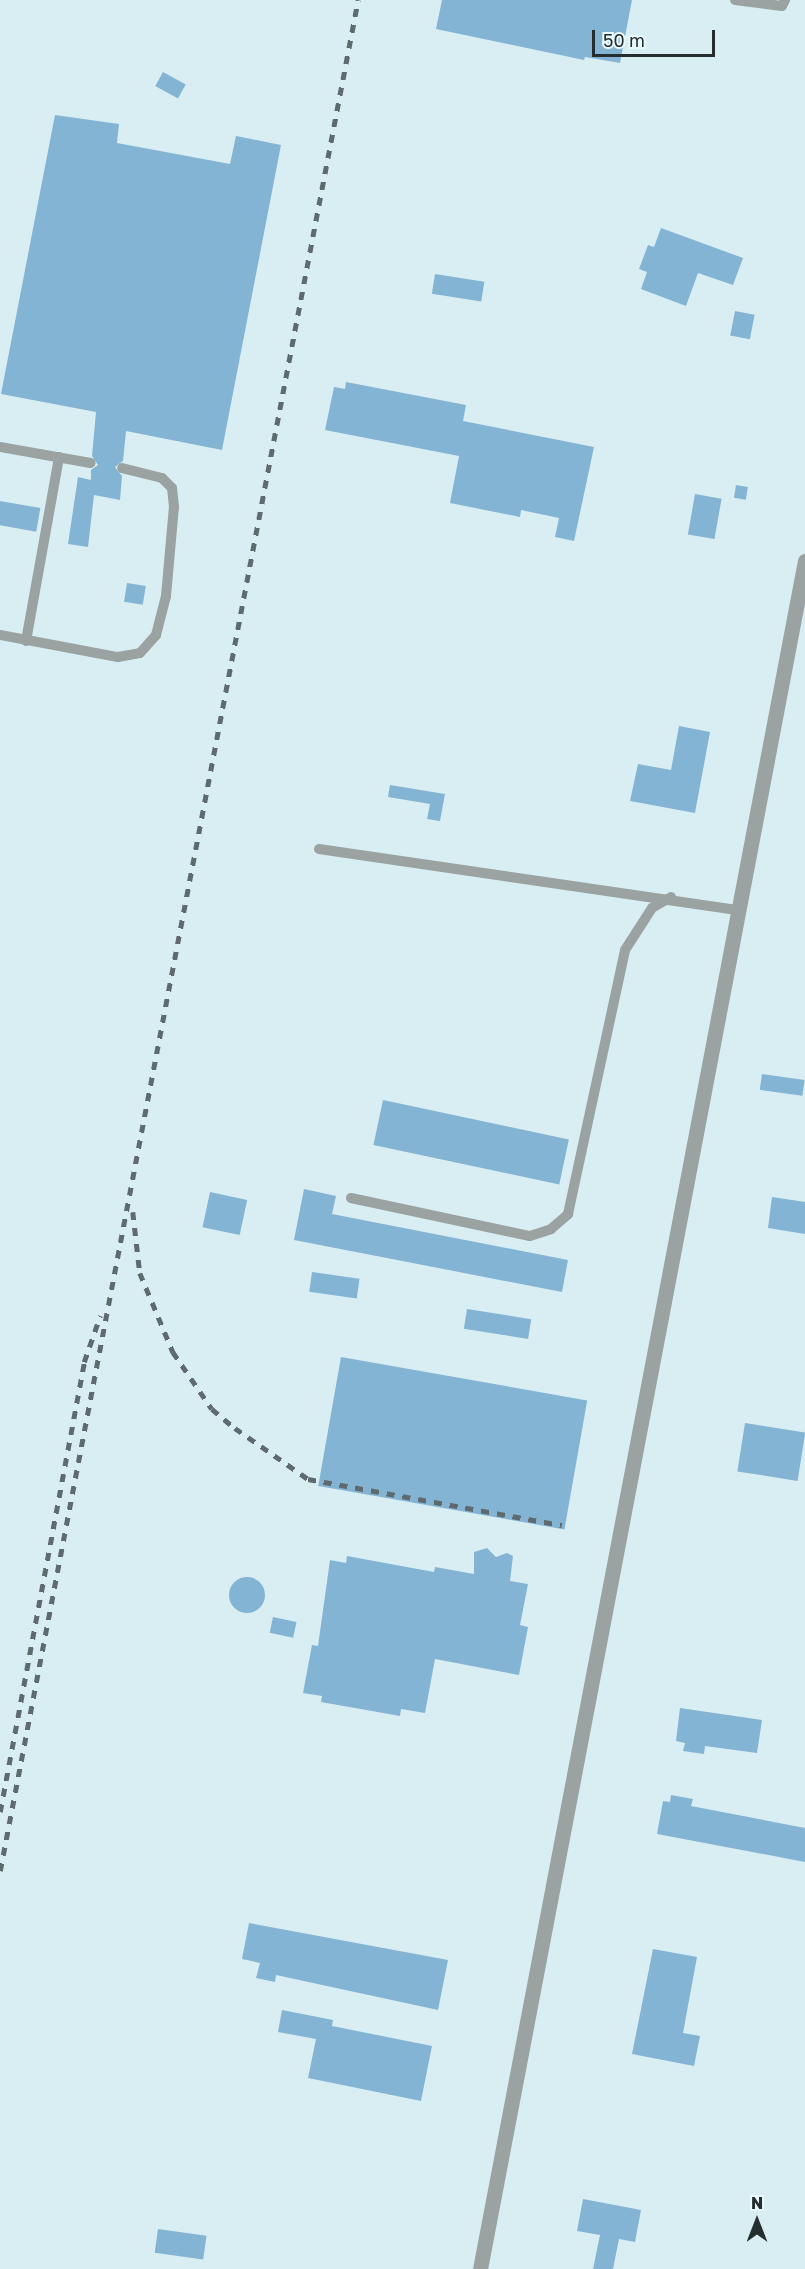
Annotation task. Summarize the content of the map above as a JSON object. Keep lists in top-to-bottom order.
{
  "scale_bar": "50 m",
  "north": "top"
}
